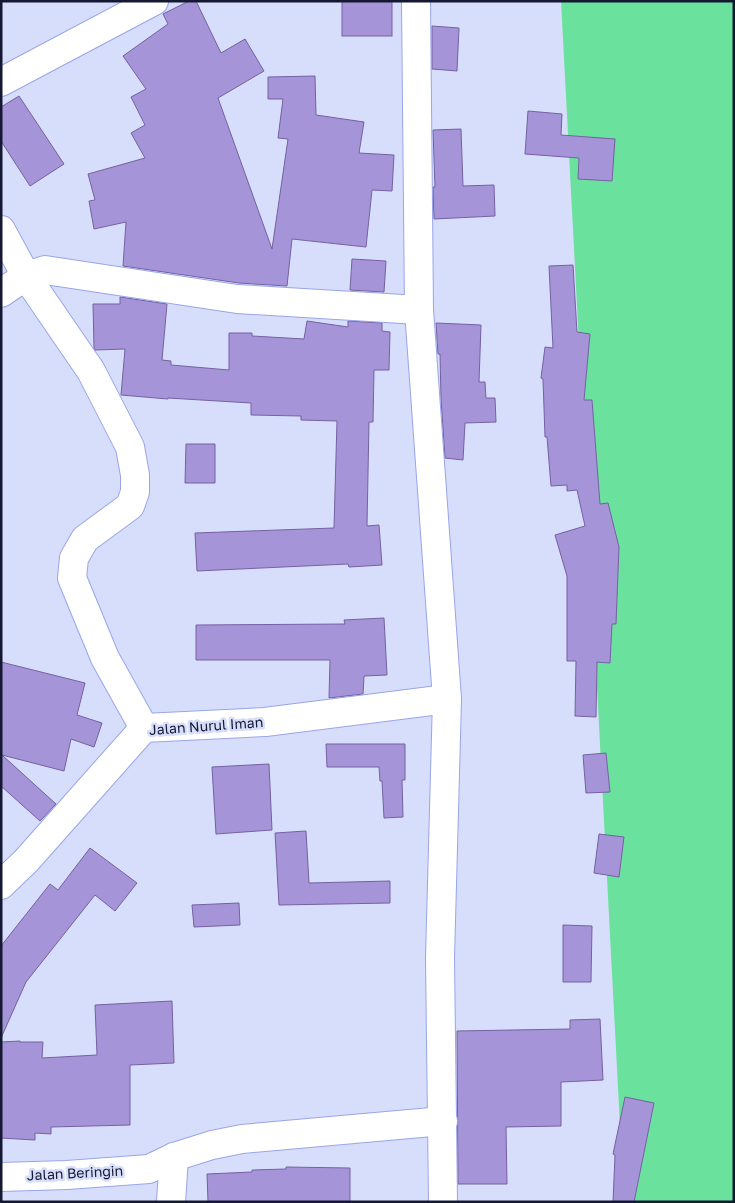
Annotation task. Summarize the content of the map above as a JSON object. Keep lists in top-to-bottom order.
{
  "streets": {
    "street": ["Jalan Nurul Iman", "Jalan Beringin"]
  }
}
